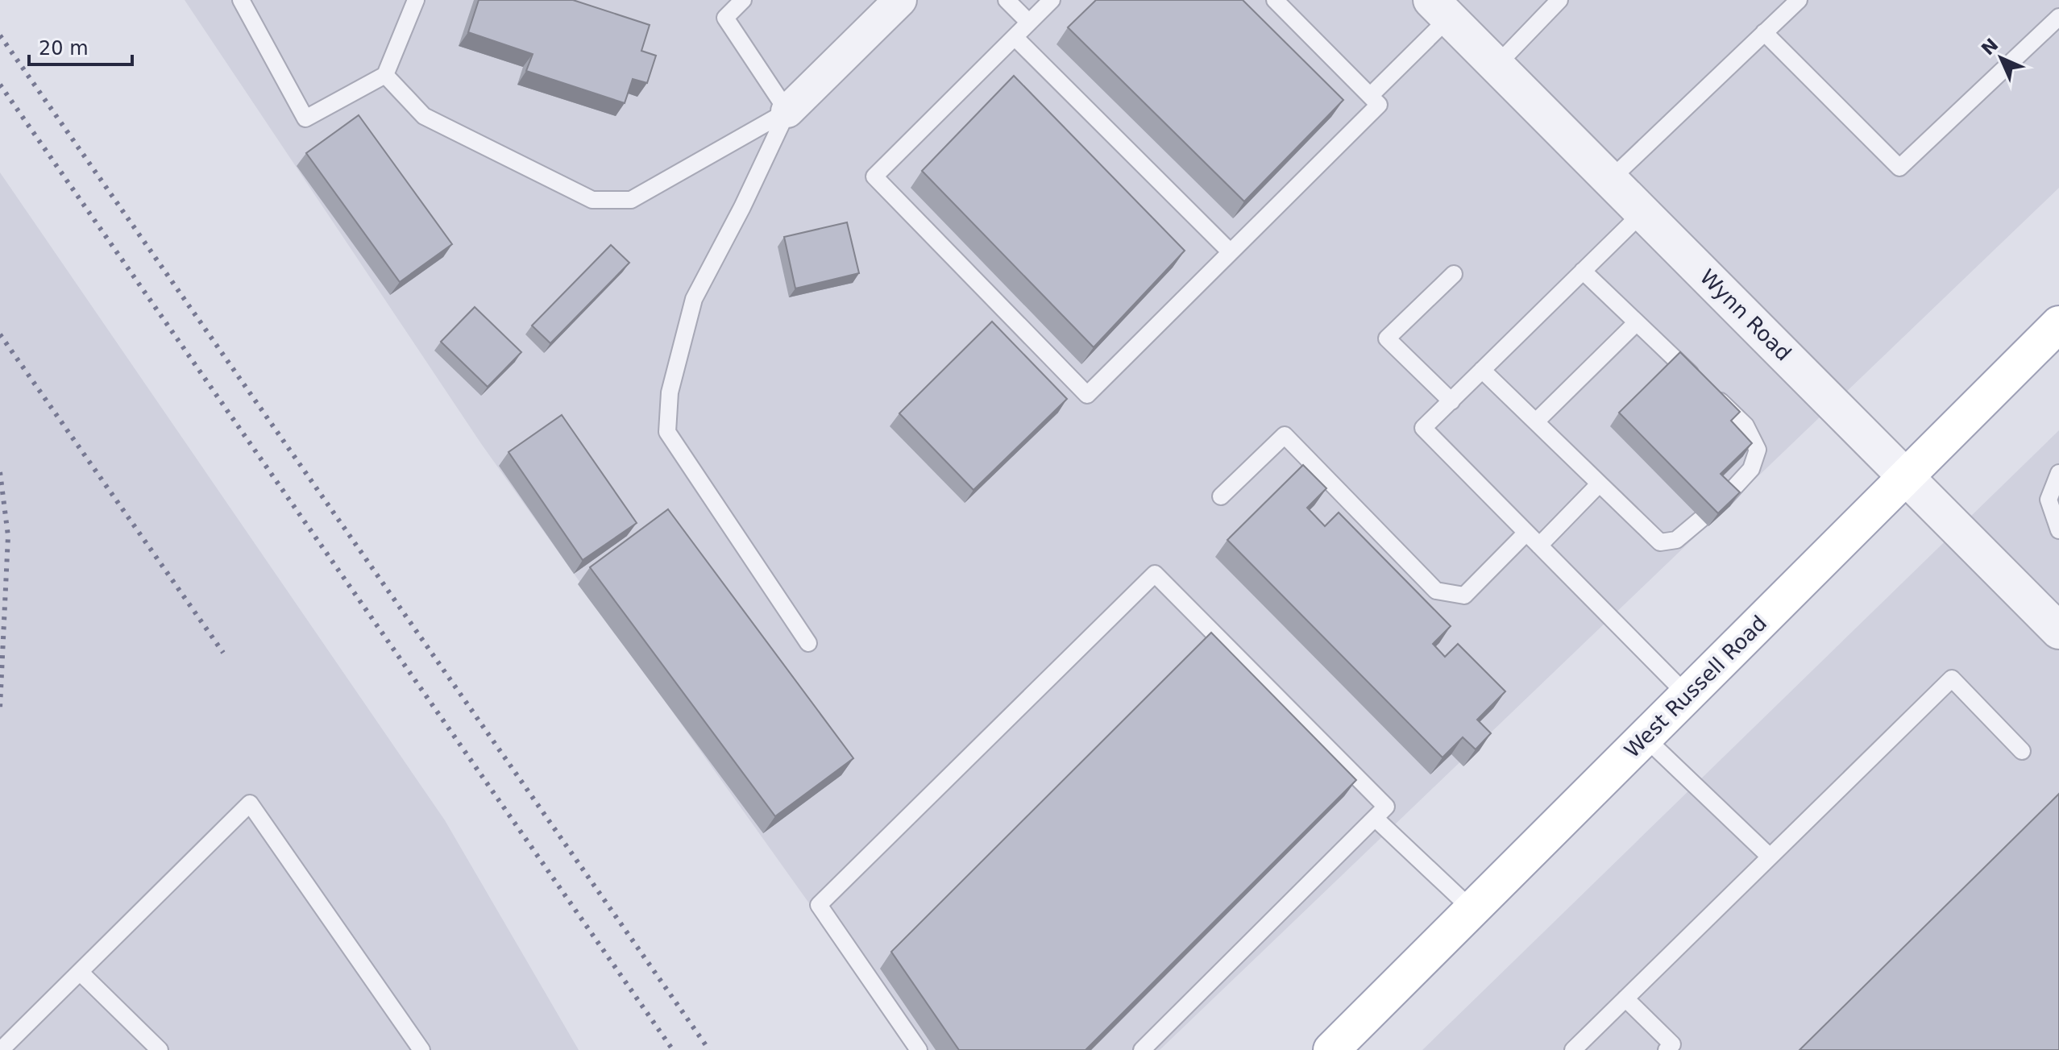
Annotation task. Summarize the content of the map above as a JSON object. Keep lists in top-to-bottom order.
{
  "streets": {
    "main road": ["West Russell Road"],
    "street": ["Wynn Road"]
  },
  "crossings": [
    ["Wynn Road", "West Russell Road"]
  ],
  "scale_bar": "20 m",
  "north": "top left"
}
